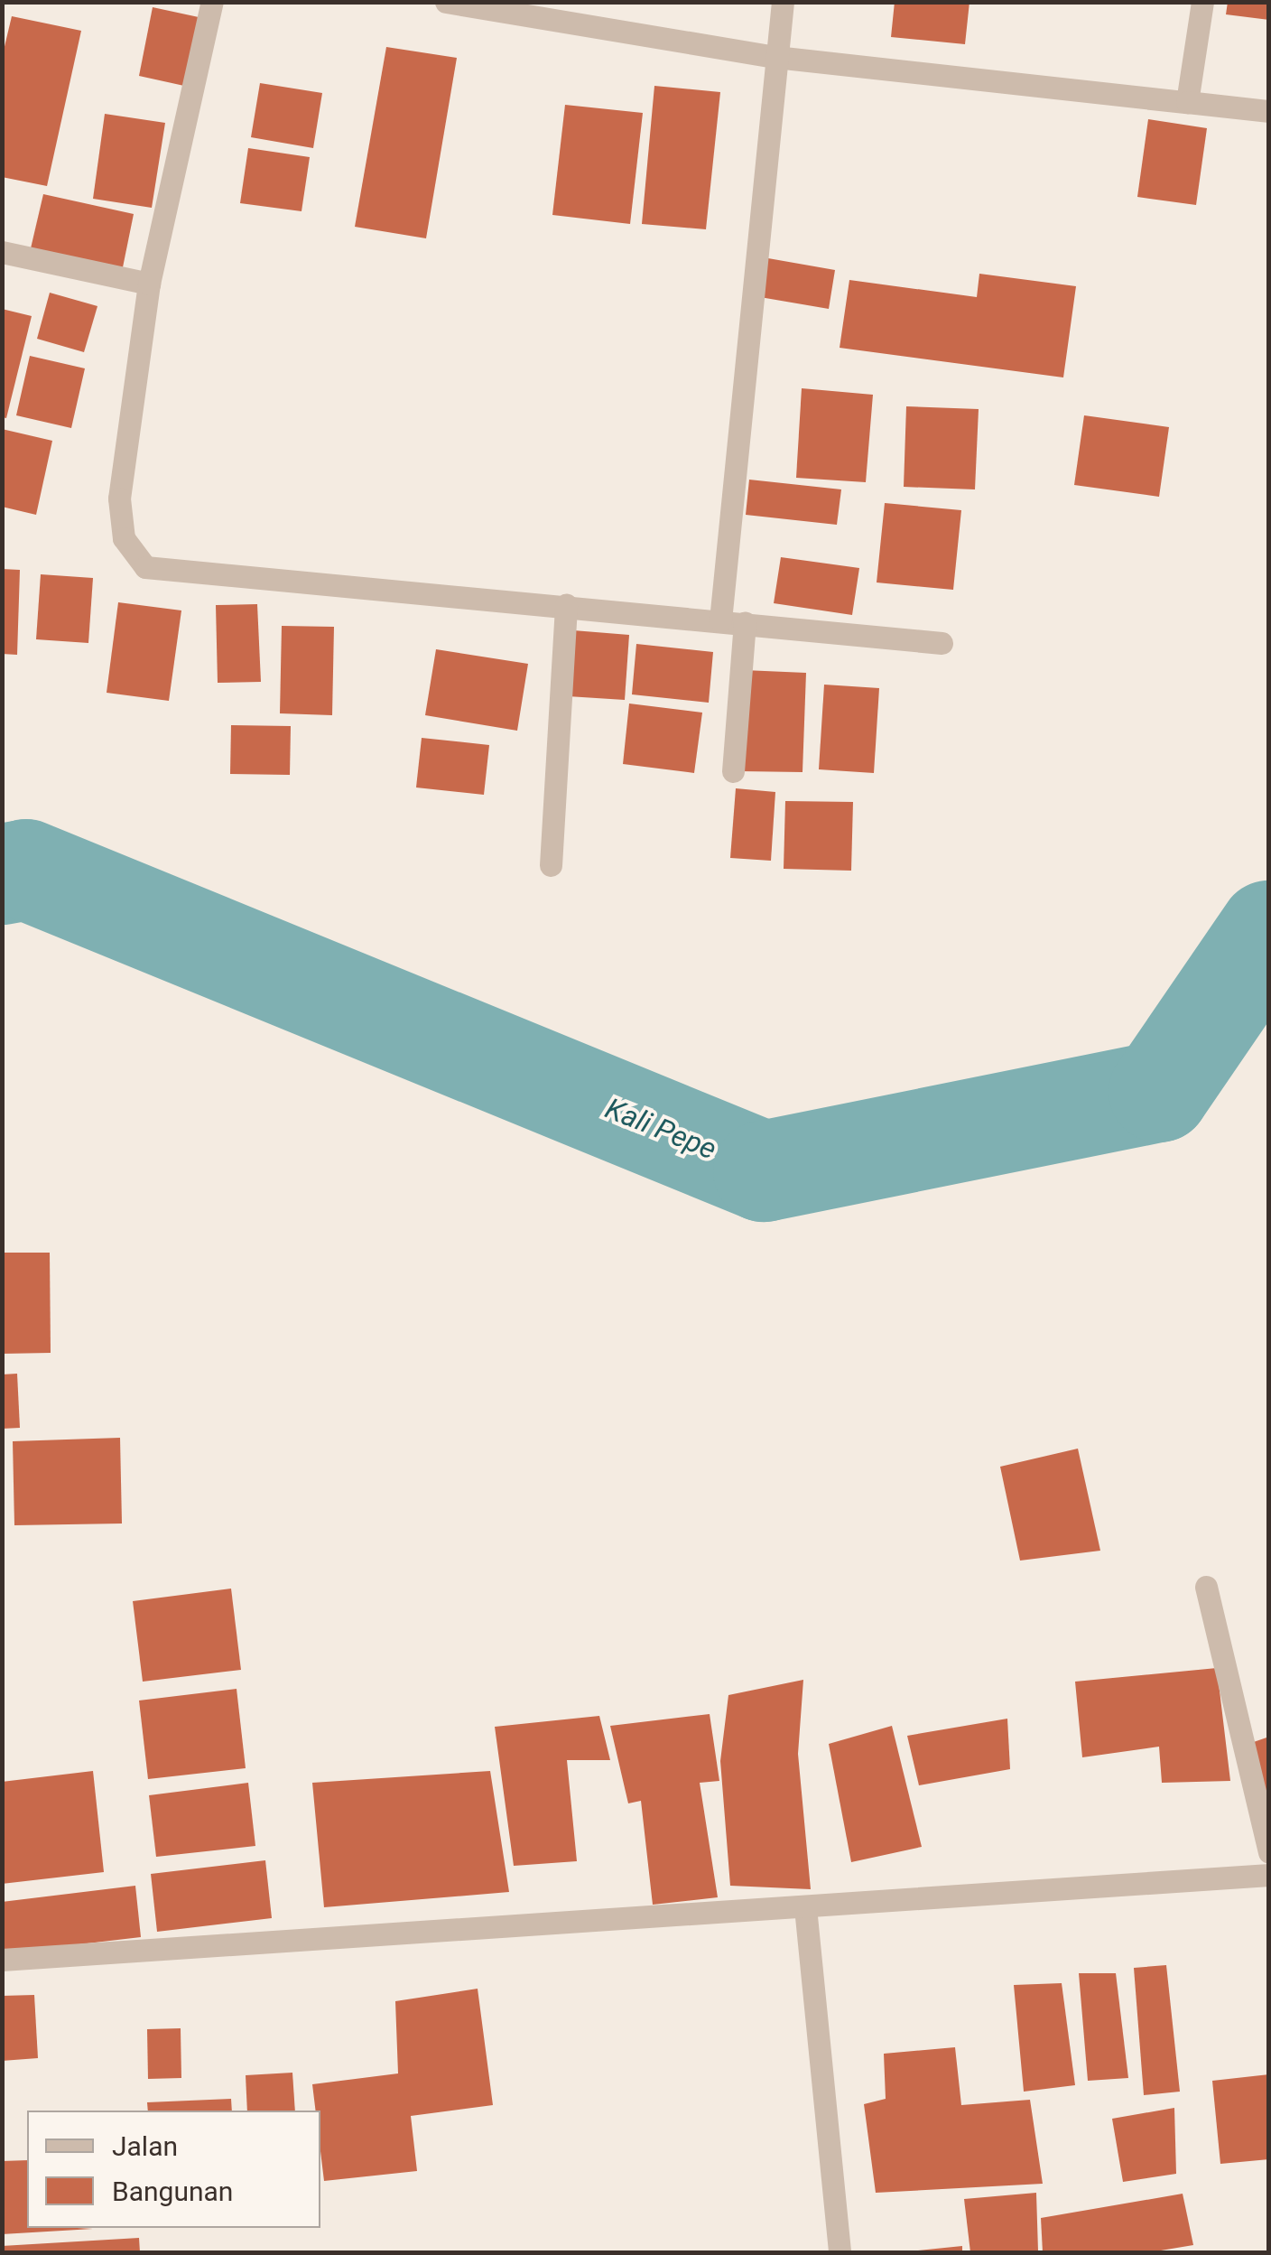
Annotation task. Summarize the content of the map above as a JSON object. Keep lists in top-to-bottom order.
{
  "water": ["Kali Pepe"],
  "legend": ["Jalan", "Bangunan"]
}
